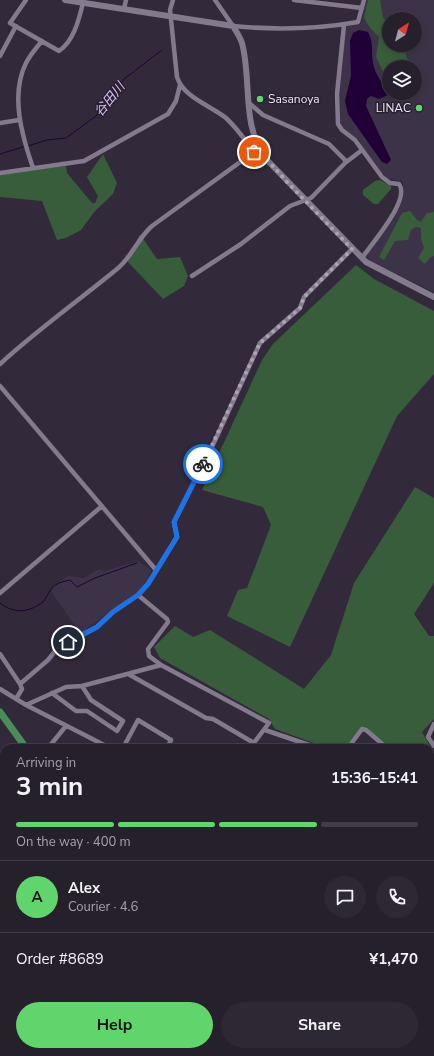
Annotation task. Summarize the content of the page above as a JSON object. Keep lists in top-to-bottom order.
{
  "water": ["谷田川"],
  "places": ["Sasanoya", "LINAC"],
  "north": "top right",
  "page": {
    "heading": ["3 min", "Arriving in", "15:36–15:41"],
    "panel": [
      "Alex",
      "Courier · 4.6",
      "Order #8689",
      "¥1,470"
    ],
    "bar": "On the way · 400 m",
    "round": "A",
    "buttons": ["Help", "Share"]
  }
}
